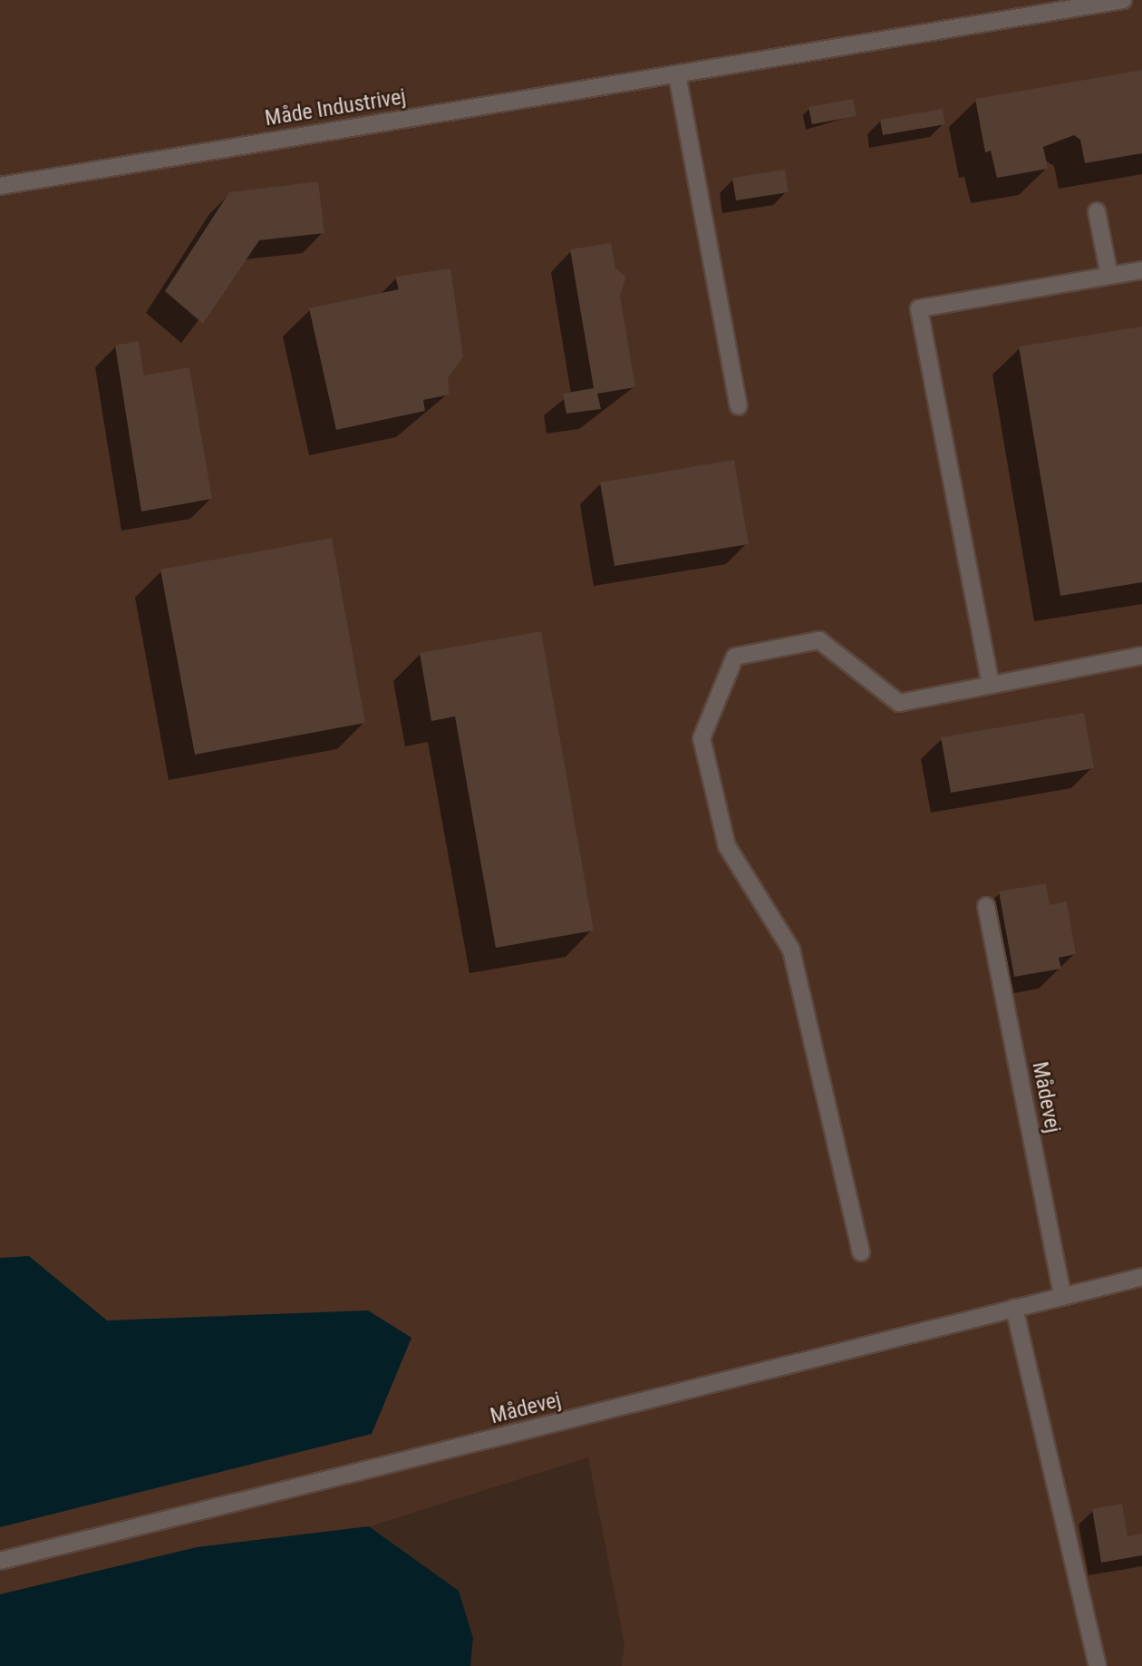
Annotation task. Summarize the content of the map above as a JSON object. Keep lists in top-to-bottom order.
{
  "streets": {
    "street": ["Måde Industrivej", "Mådevej"]
  }
}
